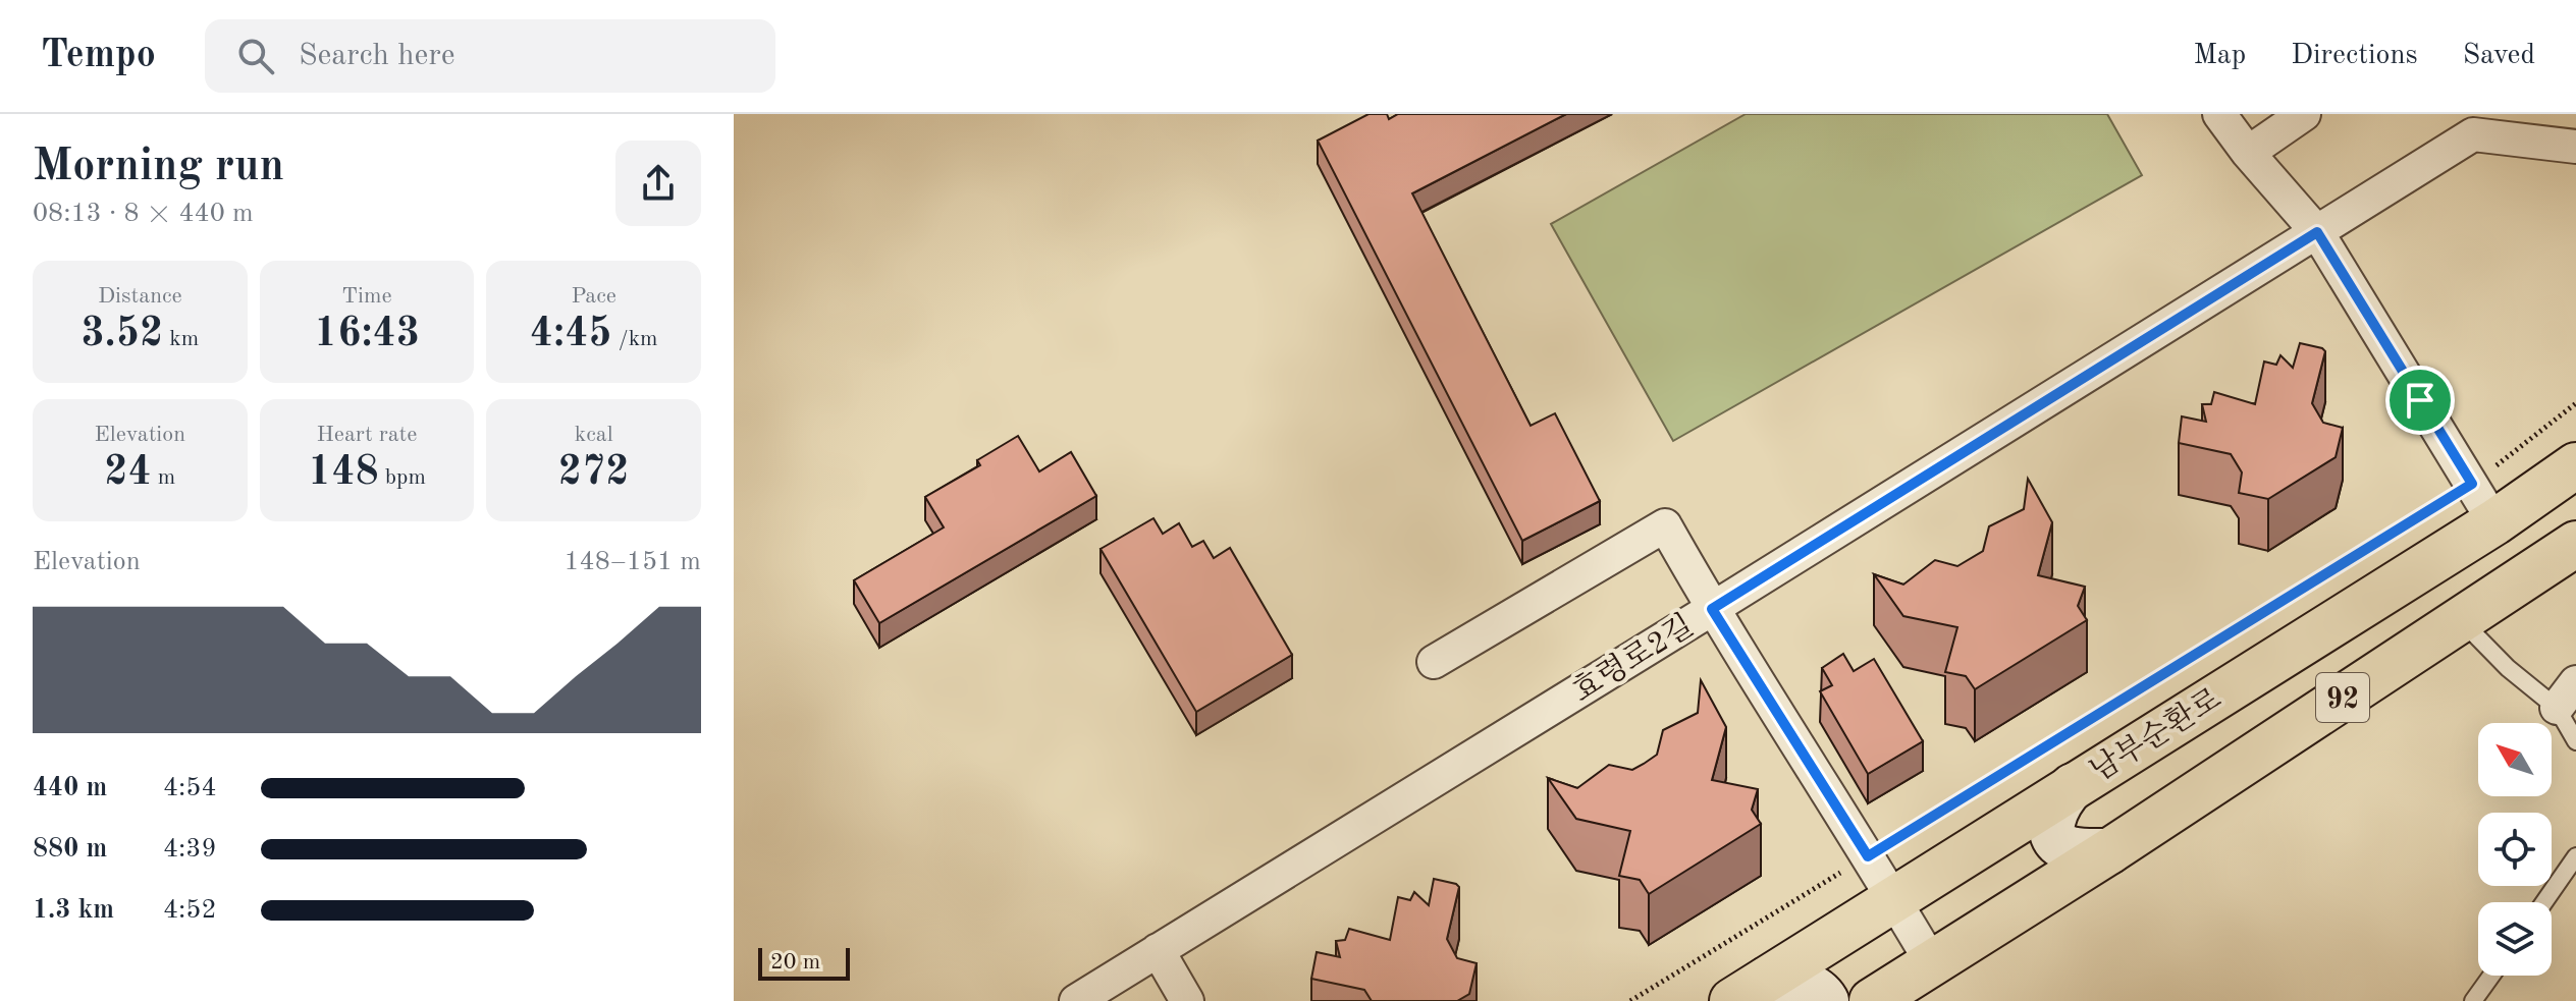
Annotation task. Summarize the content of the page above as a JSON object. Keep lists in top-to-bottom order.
{
  "streets": {
    "main road": ["92", "남부순환로"],
    "street": ["효령로2길"]
  },
  "scale_bar": "20 m",
  "north": "top left",
  "page": {
    "header": "Tempo",
    "search": "Search here",
    "nav": ["Map", "Directions", "Saved"],
    "heading": ["Morning run", "08:13 · 8 × 440 m"],
    "stats": [
      ["Distance", "3.52 km"],
      ["Time", "16:43"],
      ["Pace", "4:45 /km"],
      ["Elevation", "24 m"],
      ["Heart rate", "148 bpm"],
      ["kcal", "272"]
    ],
    "chart": ["Elevation", "148–151 m"],
    "list": [
      {
        "name": "440 m",
        "note": "4:54"
      },
      {
        "name": "880 m",
        "note": "4:39"
      },
      {
        "name": "1.3 km",
        "note": "4:52"
      }
    ],
    "scale": "20 m"
  }
}
